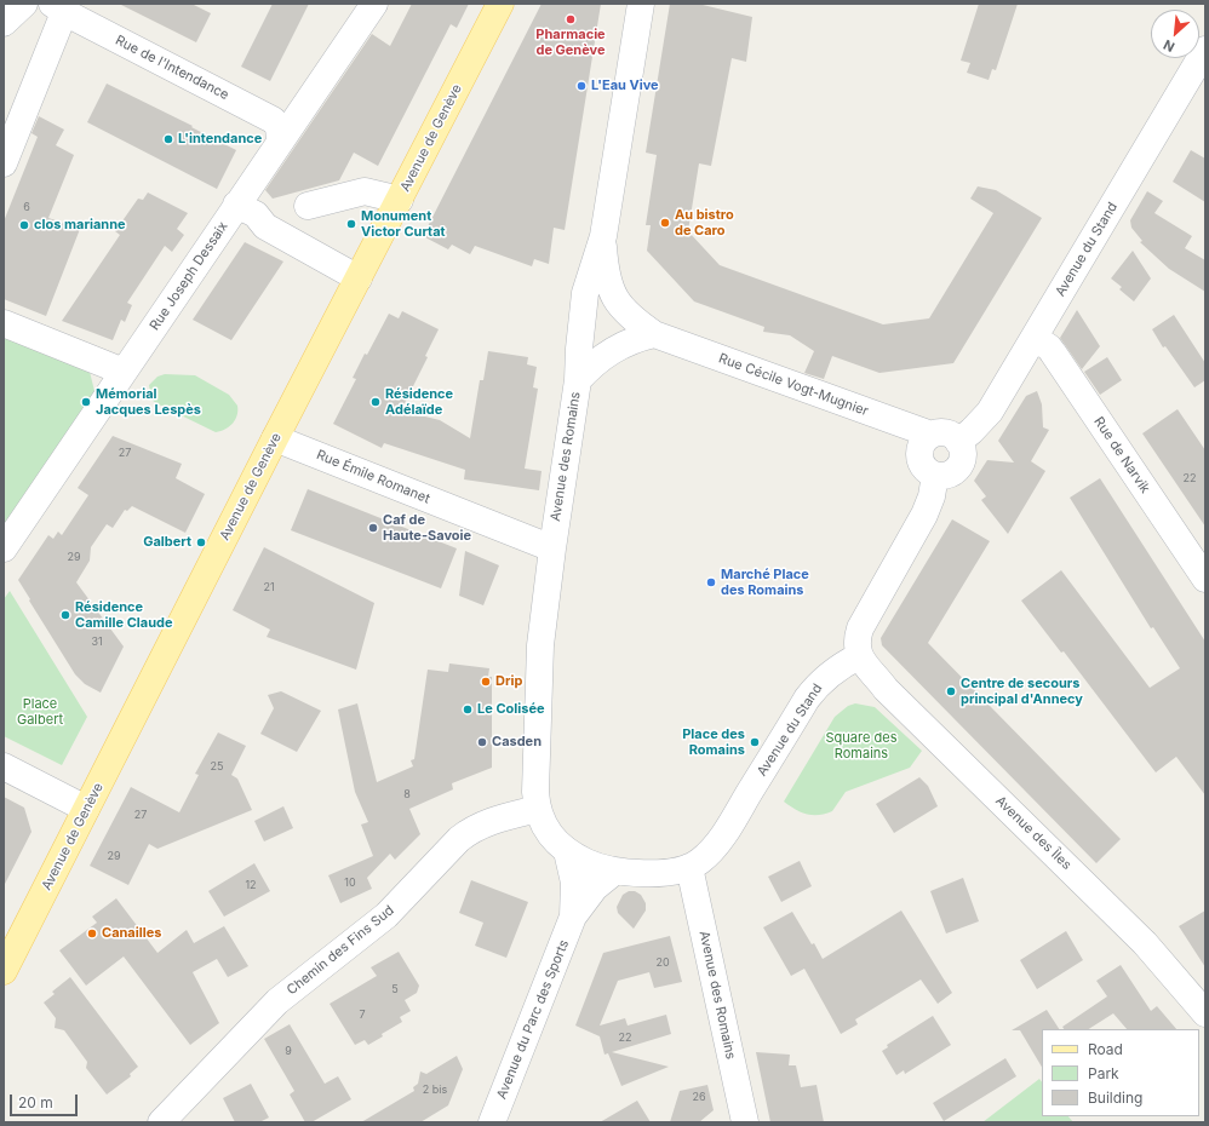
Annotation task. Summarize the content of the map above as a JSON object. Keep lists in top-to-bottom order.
{
  "streets": {
    "main road": ["Avenue de Genève"],
    "street": [
      "Rue de l'Intendance",
      "Avenue du Stand",
      "Rue Joseph Dessaix",
      "Rue Cécile Vogt-Mugnier",
      "Rue de Narvik",
      "Avenue des Romains",
      "Rue Émile Romanet",
      "Avenue des Îles",
      "Chemin des Fins Sud",
      "Avenue du Parc des Sports"
    ]
  },
  "crossings": [
    ["Rue de l'Intendance", "Rue Joseph Dessaix"],
    ["Avenue de Genève", "Rue Émile Romanet"],
    ["Avenue du Stand", "Rue Cécile Vogt-Mugnier"],
    ["Avenue du Stand", "Rue de Narvik"],
    ["Avenue du Stand", "Avenue des Romains"],
    ["Avenue du Stand", "Avenue des Îles"],
    ["Avenue du Stand", "Avenue du Parc des Sports"],
    ["Rue Cécile Vogt-Mugnier", "Avenue des Romains"],
    ["Avenue des Romains", "Rue Émile Romanet"],
    ["Avenue des Romains", "Chemin des Fins Sud"],
    ["Avenue des Romains", "Avenue du Parc des Sports"]
  ],
  "parks": ["Place Galbert", "Square des Romains"],
  "places": [
    "Pharmacie de Genève",
    "L'Eau Vive",
    "L'intendance",
    "Au bistro de Caro",
    "Monument Victor Curtat",
    "clos marianne",
    "Mémorial Jacques Lespès",
    "Résidence Adélaïde",
    "Caf de Haute-Savoie",
    "Galbert",
    "Marché Place des Romains",
    "Résidence Camille Claude",
    "Drip",
    "Centre de secours principal d'Annecy",
    "Le Colisée",
    "Casden",
    "Place des Romains",
    "Canailles"
  ],
  "house_numbers": [
    "6",
    "27",
    "22",
    "29",
    "21",
    "31",
    "25",
    "8",
    "27",
    "29",
    "10",
    "12",
    "20",
    "5",
    "7",
    "22",
    "9",
    "2 bis",
    "26"
  ],
  "legend": ["Road", "Park", "Building"],
  "scale_bar": "20 m",
  "north": "bottom left"
}
